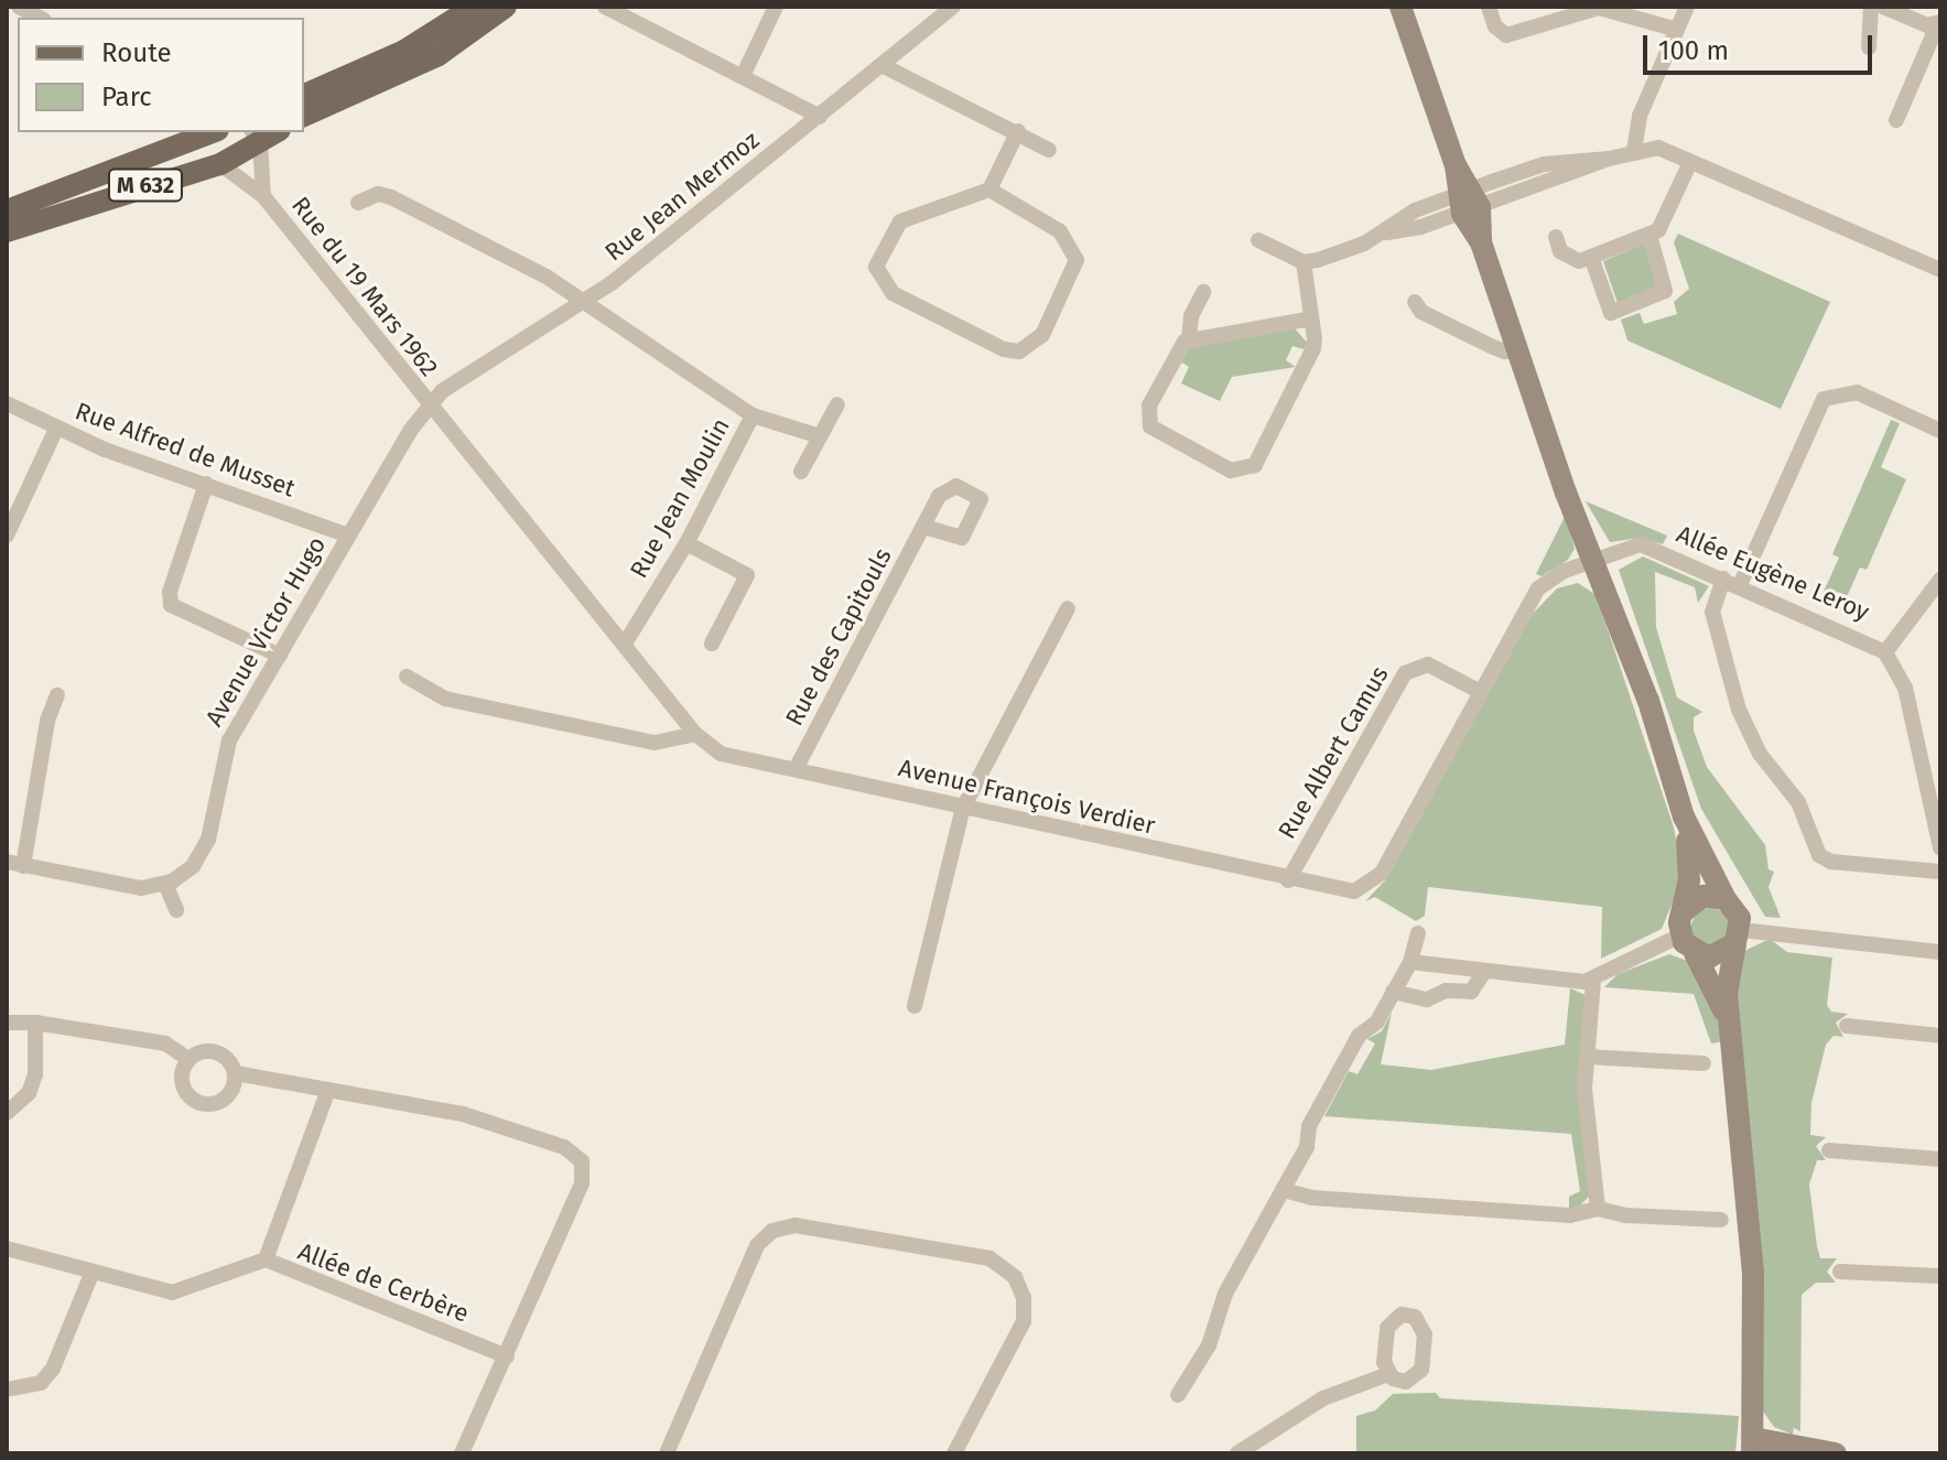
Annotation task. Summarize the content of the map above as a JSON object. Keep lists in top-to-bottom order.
{
  "streets": {
    "main road": ["M 632"],
    "street": [
      "Rue Jean Mermoz",
      "Rue du 19 Mars 1962",
      "Rue Alfred de Musset",
      "Rue Jean Moulin",
      "Allée Eugène Leroy",
      "Avenue Victor Hugo",
      "Rue des Capitouls",
      "Rue Albert Camus",
      "Avenue François Verdier",
      "Allée de Cerbère"
    ]
  },
  "crossings": [
    ["M 632", "Rue du 19 Mars 1962"],
    ["Rue Jean Mermoz", "Rue du 19 Mars 1962"],
    ["Rue Jean Mermoz", "Rue Jean Moulin"],
    ["Rue Jean Mermoz", "Avenue Victor Hugo"],
    ["Rue Jean Mermoz", "Avenue François Verdier"],
    ["Rue du 19 Mars 1962", "Avenue Victor Hugo"],
    ["Rue du 19 Mars 1962", "Avenue François Verdier"],
    ["Rue Alfred de Musset", "Avenue Victor Hugo"],
    ["Rue Jean Moulin", "Avenue François Verdier"],
    ["Allée Eugène Leroy", "Avenue François Verdier"],
    ["Avenue Victor Hugo", "Avenue François Verdier"],
    ["Rue des Capitouls", "Avenue François Verdier"],
    ["Rue Albert Camus", "Avenue François Verdier"]
  ],
  "legend": ["Route", "Parc"],
  "scale_bar": "100 m"
}
